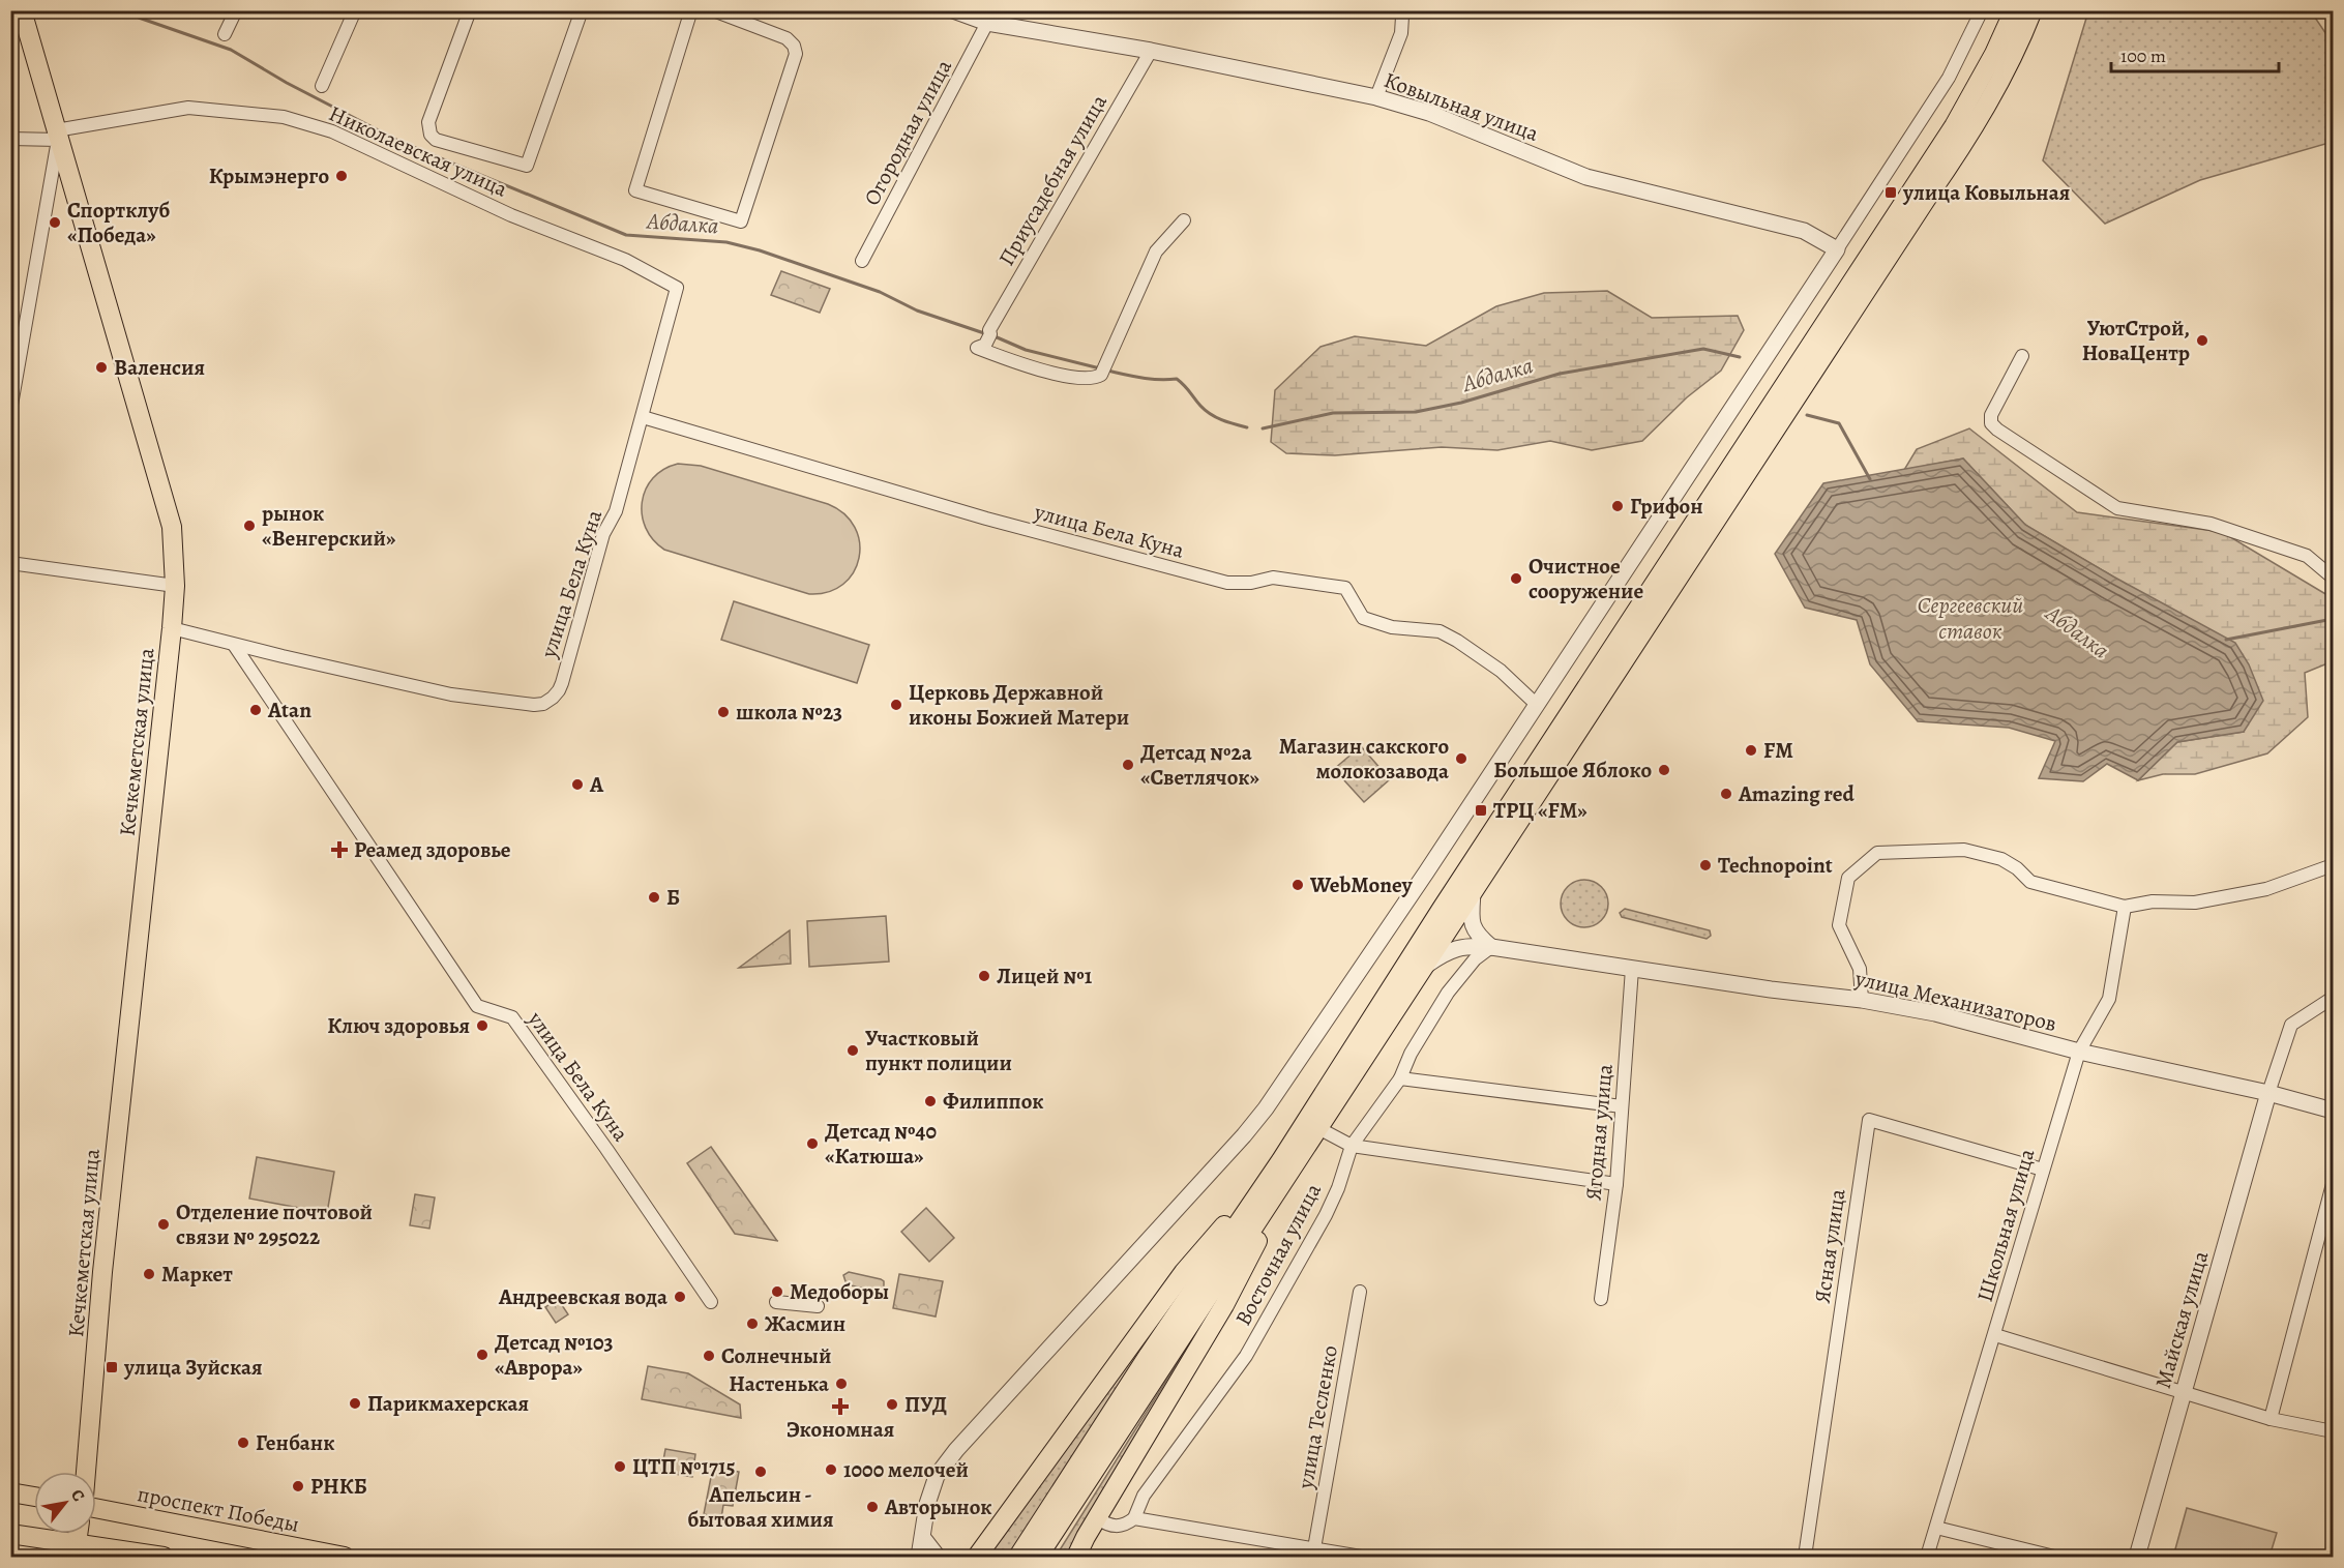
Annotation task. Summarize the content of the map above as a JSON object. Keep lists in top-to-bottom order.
{
  "streets": {
    "main road": ["Кечкеметская улица", "проспект Победы"],
    "street": [
      "Ковыльная улица",
      "Огородная улица",
      "Николаевская улица",
      "Приусадебная улица",
      "улица Бела Куна",
      "улица Механизаторов",
      "Ягодная улица",
      "Школьная улица",
      "Ясная улица",
      "Восточная улица",
      "Майская улица",
      "улица Тесленко"
    ]
  },
  "crossings": [
    ["Ковыльная улица", "Огородная улица"],
    ["Ковыльная улица", "Приусадебная улица"],
    ["Николаевская улица", "улица Бела Куна"],
    ["Николаевская улица", "Кечкеметская улица"],
    ["улица Бела Куна", "Кечкеметская улица"],
    ["улица Механизаторов", "Ягодная улица"],
    ["улица Механизаторов", "Школьная улица"],
    ["улица Механизаторов", "Восточная улица"],
    ["улица Механизаторов", "Майская улица"],
    ["Школьная улица", "Ясная улица"]
  ],
  "water": ["Абдалка", "Сергеевский ставок"],
  "places": {
    "other": [
      "Крымэнерго",
      "Спортклуб «Победа»",
      "УютСтрой, НоваЦентр",
      "Валенсия",
      "Грифон",
      "рынок «Венгерский»",
      "Очистное сооружение",
      "Церковь Державной иконы Божией Матери",
      "Аtan",
      "школа №23",
      "FM",
      "Магазин сакского молокозавода",
      "Детсад №2а «Светлячок»",
      "Большое Яблоко",
      "А",
      "Amazing red",
      "Technopoint",
      "WebMoney",
      "Б",
      "Лицей №1",
      "Ключ здоровья",
      "Участковый пункт полиции",
      "Филиппок",
      "Детсад №40 «Катюша»",
      "Отделение почтовой связи № 295022",
      "Маркет",
      "Медоборы",
      "Андреевская вода",
      "Жасмин",
      "Детсад №103 «Аврора»",
      "Солнечный",
      "Настенька",
      "Парикмахерская",
      "ПУД",
      "Генбанк",
      "ЦТП №1715",
      "1000 мелочей",
      "Апельсин - бытовая химия",
      "РНКБ",
      "Авторынок"
    ],
    "transit": ["улица Ковыльная", "ТРЦ «FM»", "улица Зуйская"],
    "health": ["Реамед здоровье", "Экономная"]
  },
  "scale_bar": "100 m",
  "north": "top right"
}
